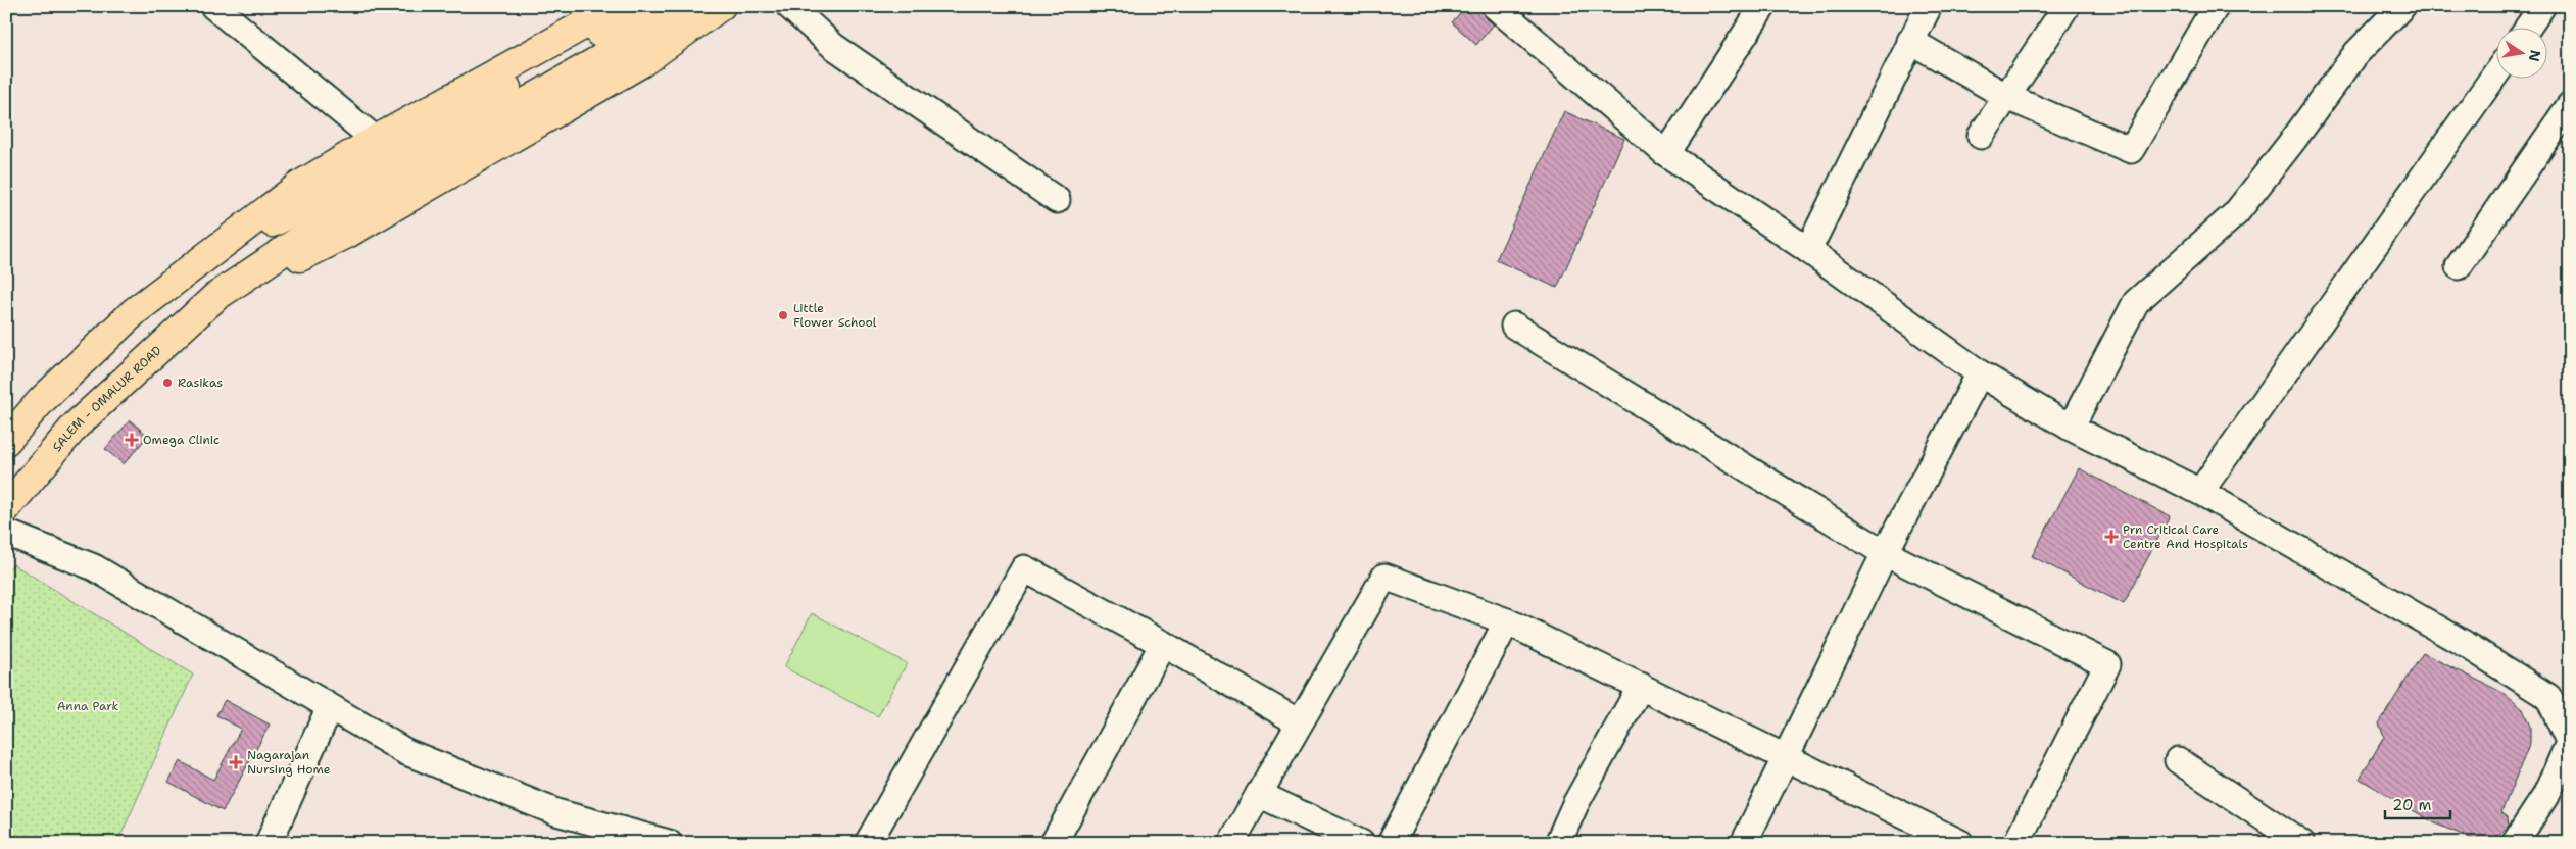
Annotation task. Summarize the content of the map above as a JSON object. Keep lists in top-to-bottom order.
{
  "streets": {
    "main road": ["SALEM - OMALUR ROAD"]
  },
  "parks": ["Anna Park"],
  "places": {
    "other": ["Little Flower School", "Rasikas"],
    "health": ["Omega Clinic", "Prn Critical Care Centre And Hospitals", "Nagarajan Nursing Home"]
  },
  "scale_bar": "20 m",
  "north": "right"
}
